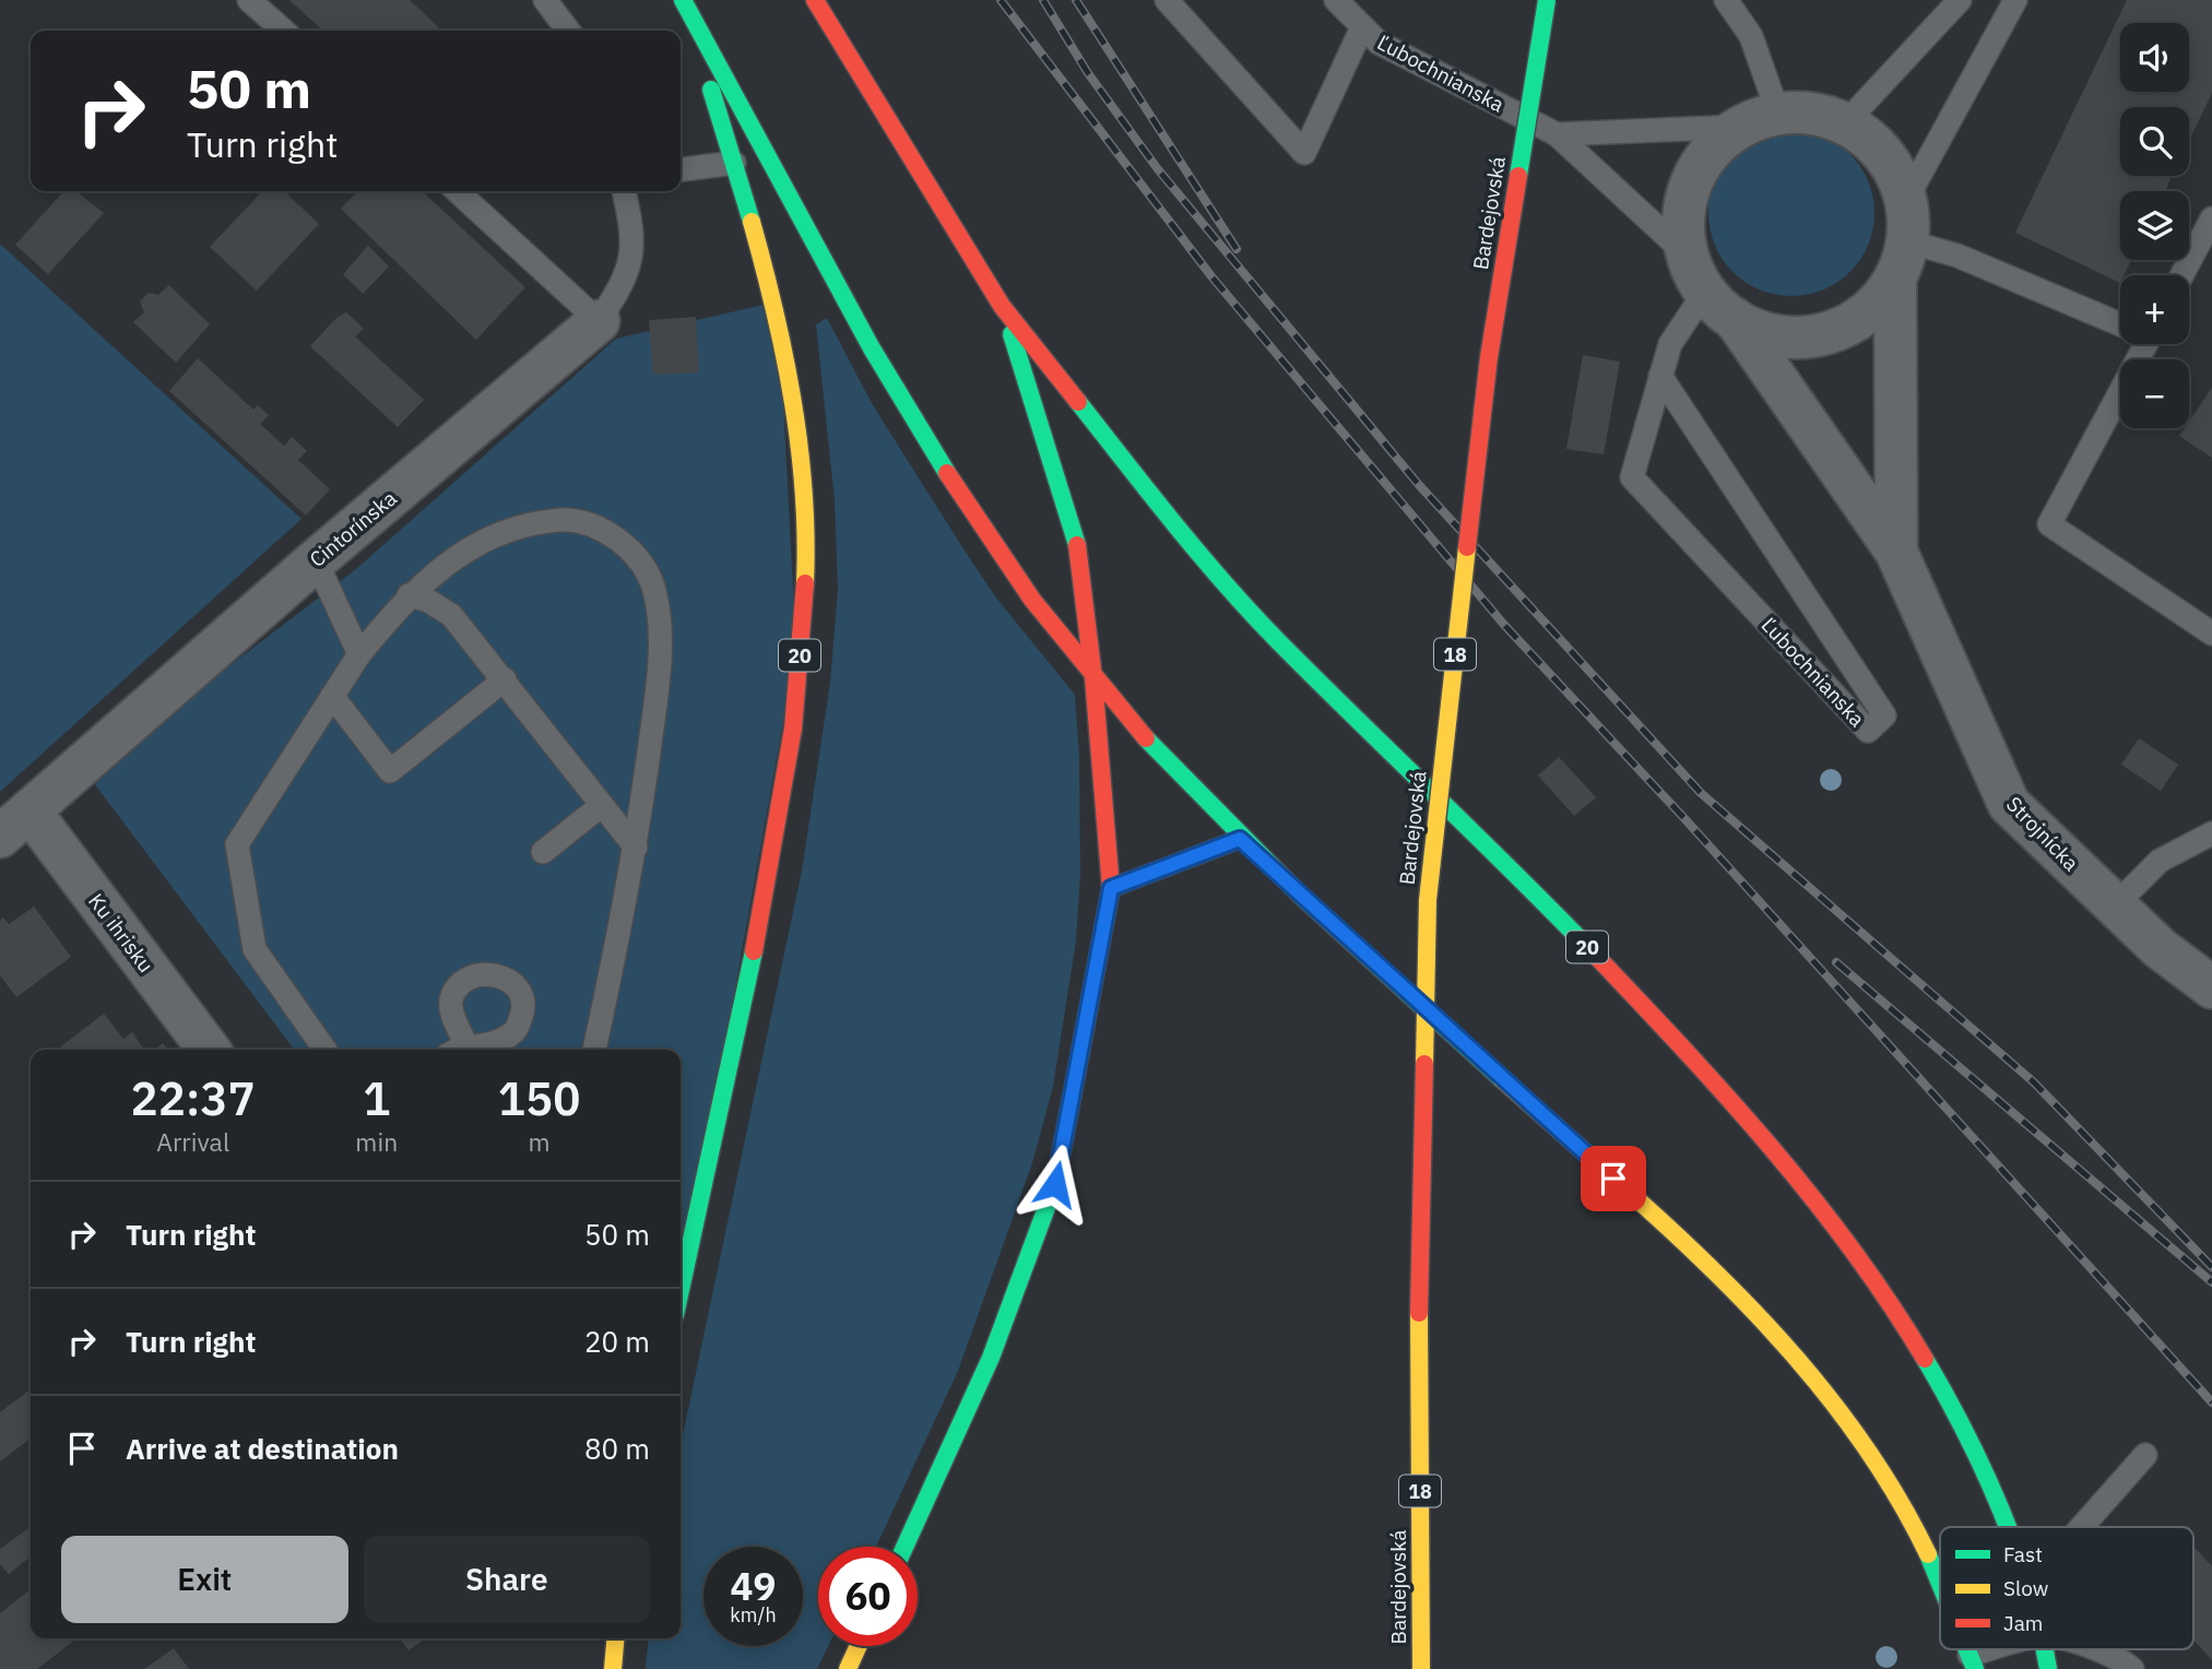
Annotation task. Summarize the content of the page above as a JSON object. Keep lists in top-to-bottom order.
{
  "streets": {
    "main road": ["Bardejovská", "18", "20"],
    "street": ["Cintorínska", "Strojnícka", "Ku ihrisku"],
    "lane": ["Ľubochnianska"]
  },
  "crossings": [
    ["Cintorínska", "Ku ihrisku"]
  ],
  "legend": ["Fast", "Slow", "Jam"],
  "page": {
    "map_buttons": ["+", "−"],
    "turn": ["50 m", "Turn right"],
    "eta": [
      "22:37",
      "Arrival",
      "1",
      "min",
      "150",
      "m"
    ],
    "list": [
      {
        "name": "Turn right",
        "value": "50 m"
      },
      {
        "name": "Turn right",
        "value": "20 m"
      },
      {
        "name": "Arrive at destination",
        "value": "80 m"
      }
    ],
    "buttons": ["Exit", "Share"],
    "speed": "49 km/h",
    "limit": "60"
  }
}
